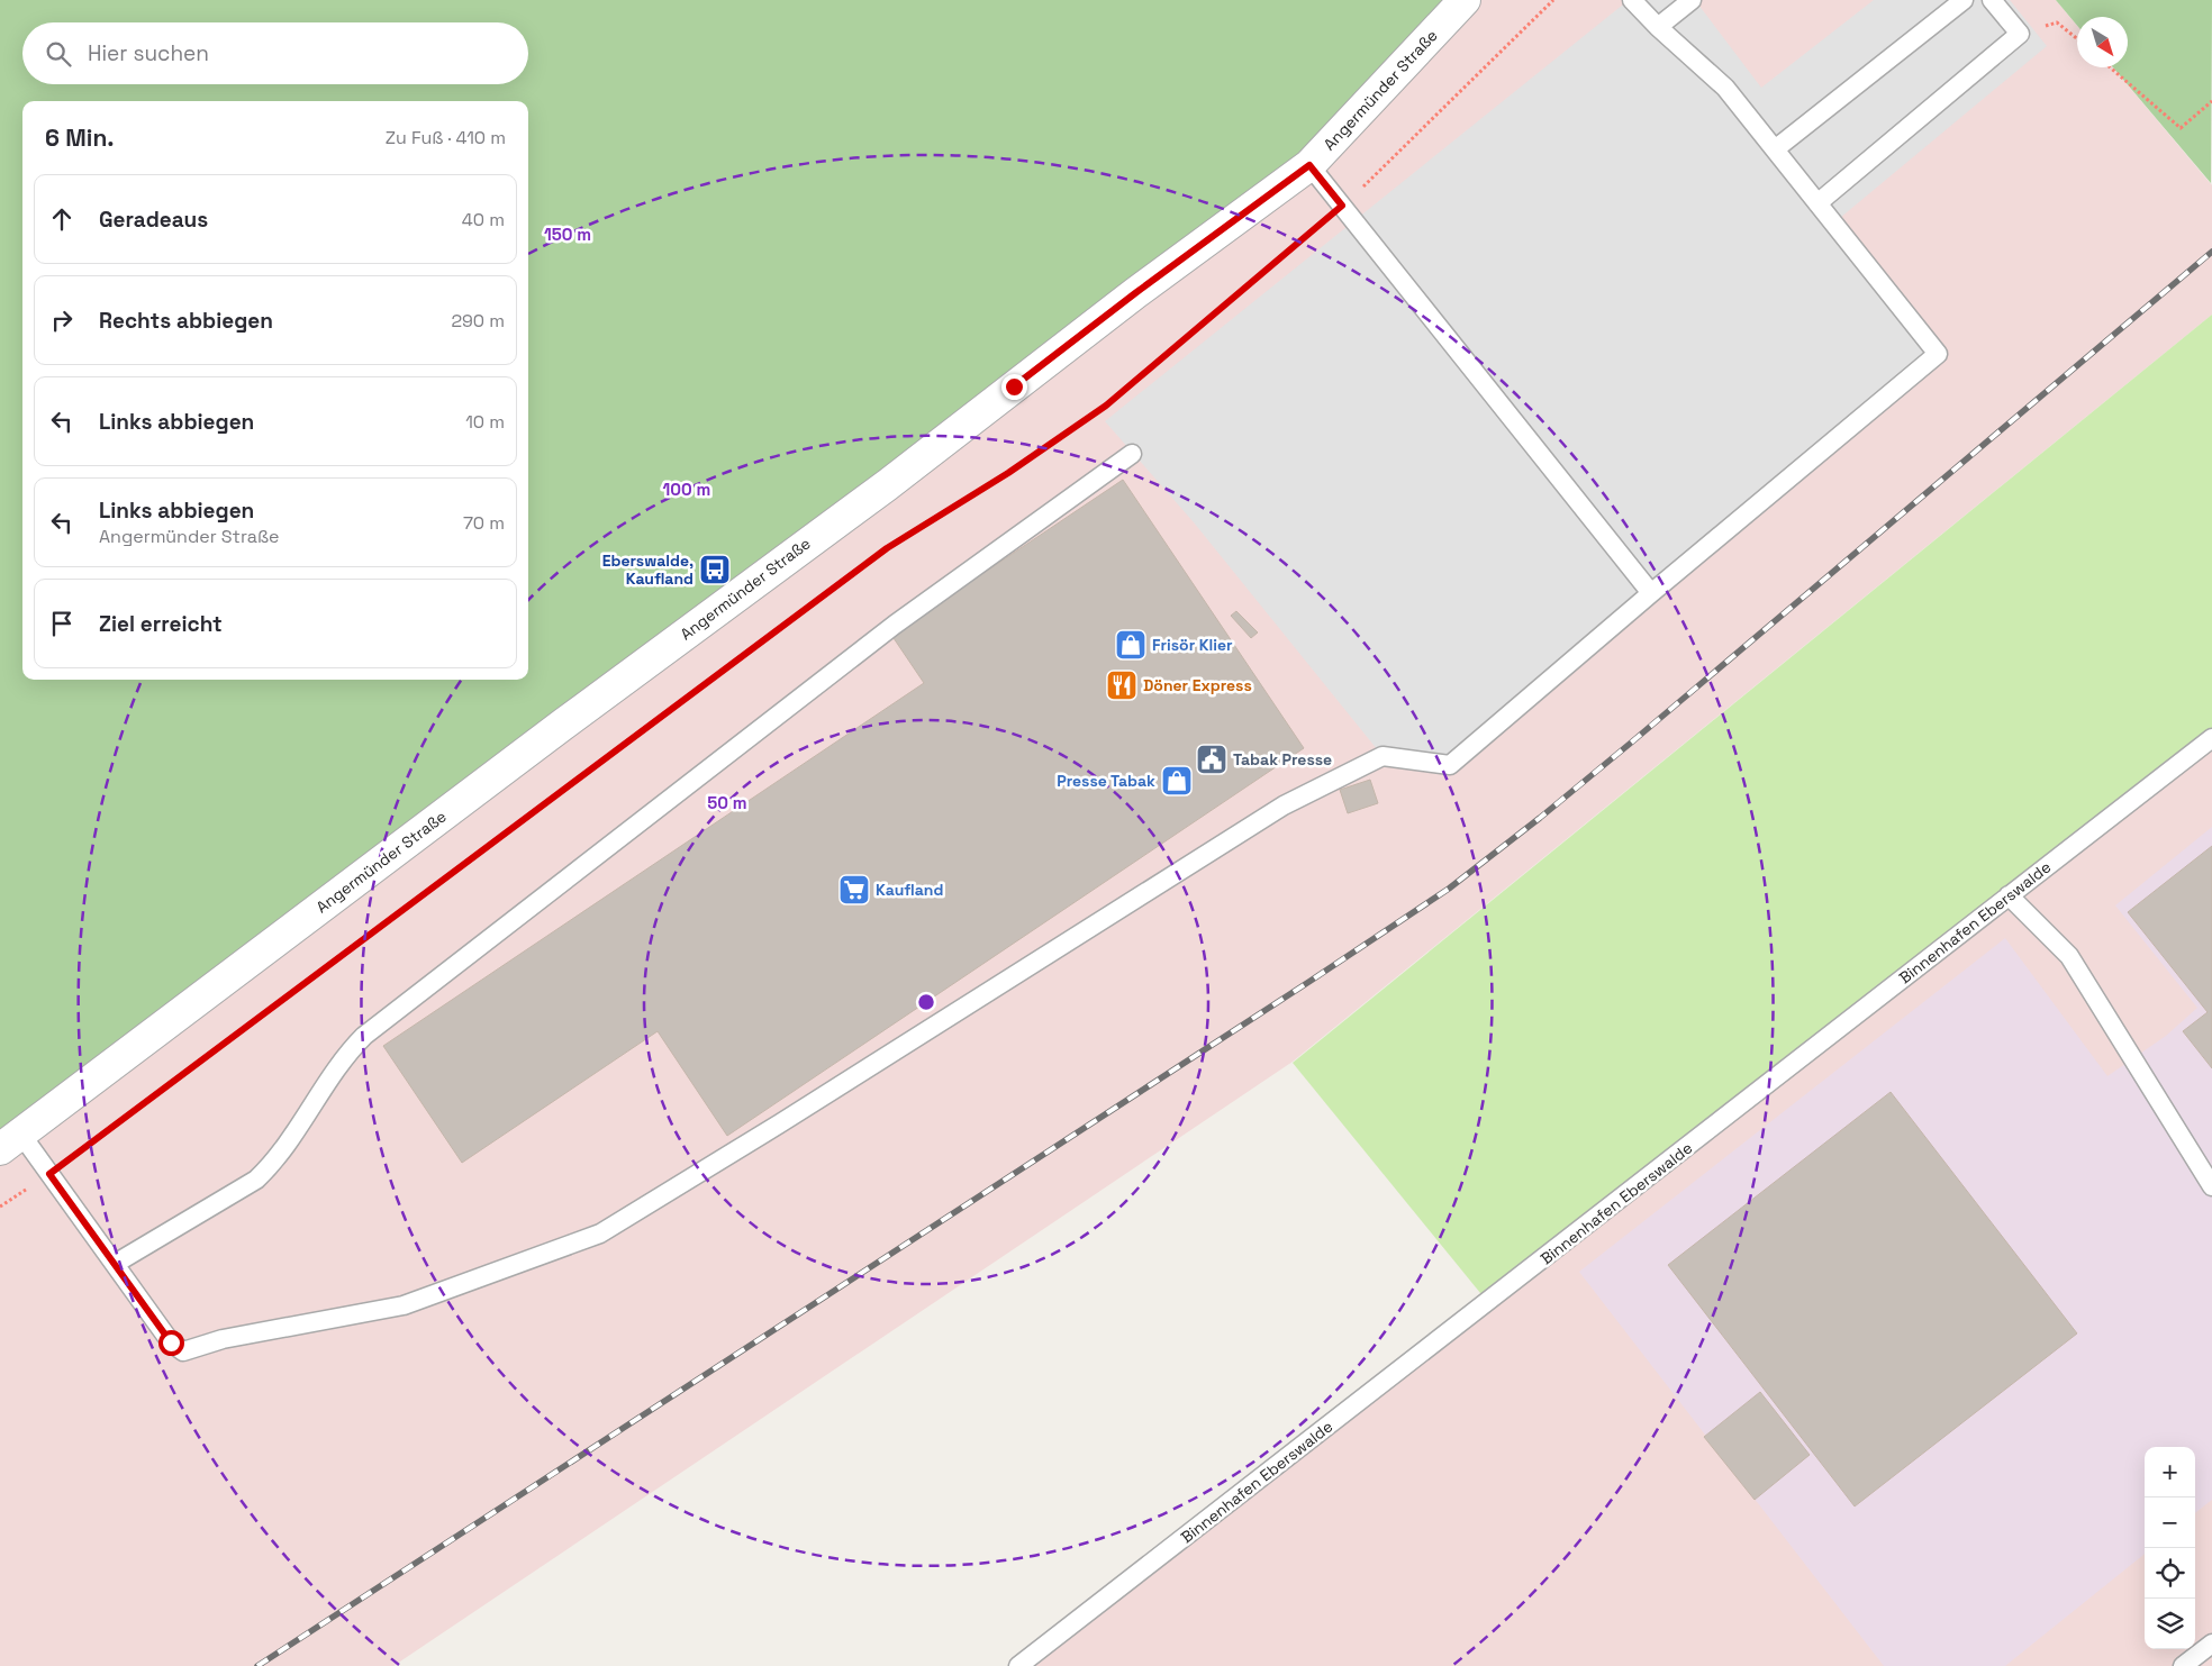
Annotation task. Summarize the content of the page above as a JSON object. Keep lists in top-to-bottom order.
{
  "streets": {
    "street": ["Angermünder Straße"],
    "lane": ["Binnenhafen Eberswalde"]
  },
  "places": {
    "bus stop": ["Eberswalde, Kaufland"],
    "shop": ["Frisör Klier", "Presse Tabak"],
    "restaurant": ["Döner Express"],
    "public building": ["Tabak Presse"],
    "supermarket": ["Kaufland"]
  },
  "north": "bottom right",
  "page": {
    "search": "Hier suchen",
    "heading": ["6 Min.", "Zu Fuß · 410 m"],
    "list": [
      ["Geradeaus", "40 m"],
      ["Rechts abbiegen", "290 m"],
      ["Links abbiegen", "10 m"],
      ["Links abbiegen", "Angermünder Straße", "70 m"],
      "Ziel erreicht"
    ],
    "map_buttons": ["+", "−"]
  },
  "rings": ["150 m", "100 m", "50 m"]
}
